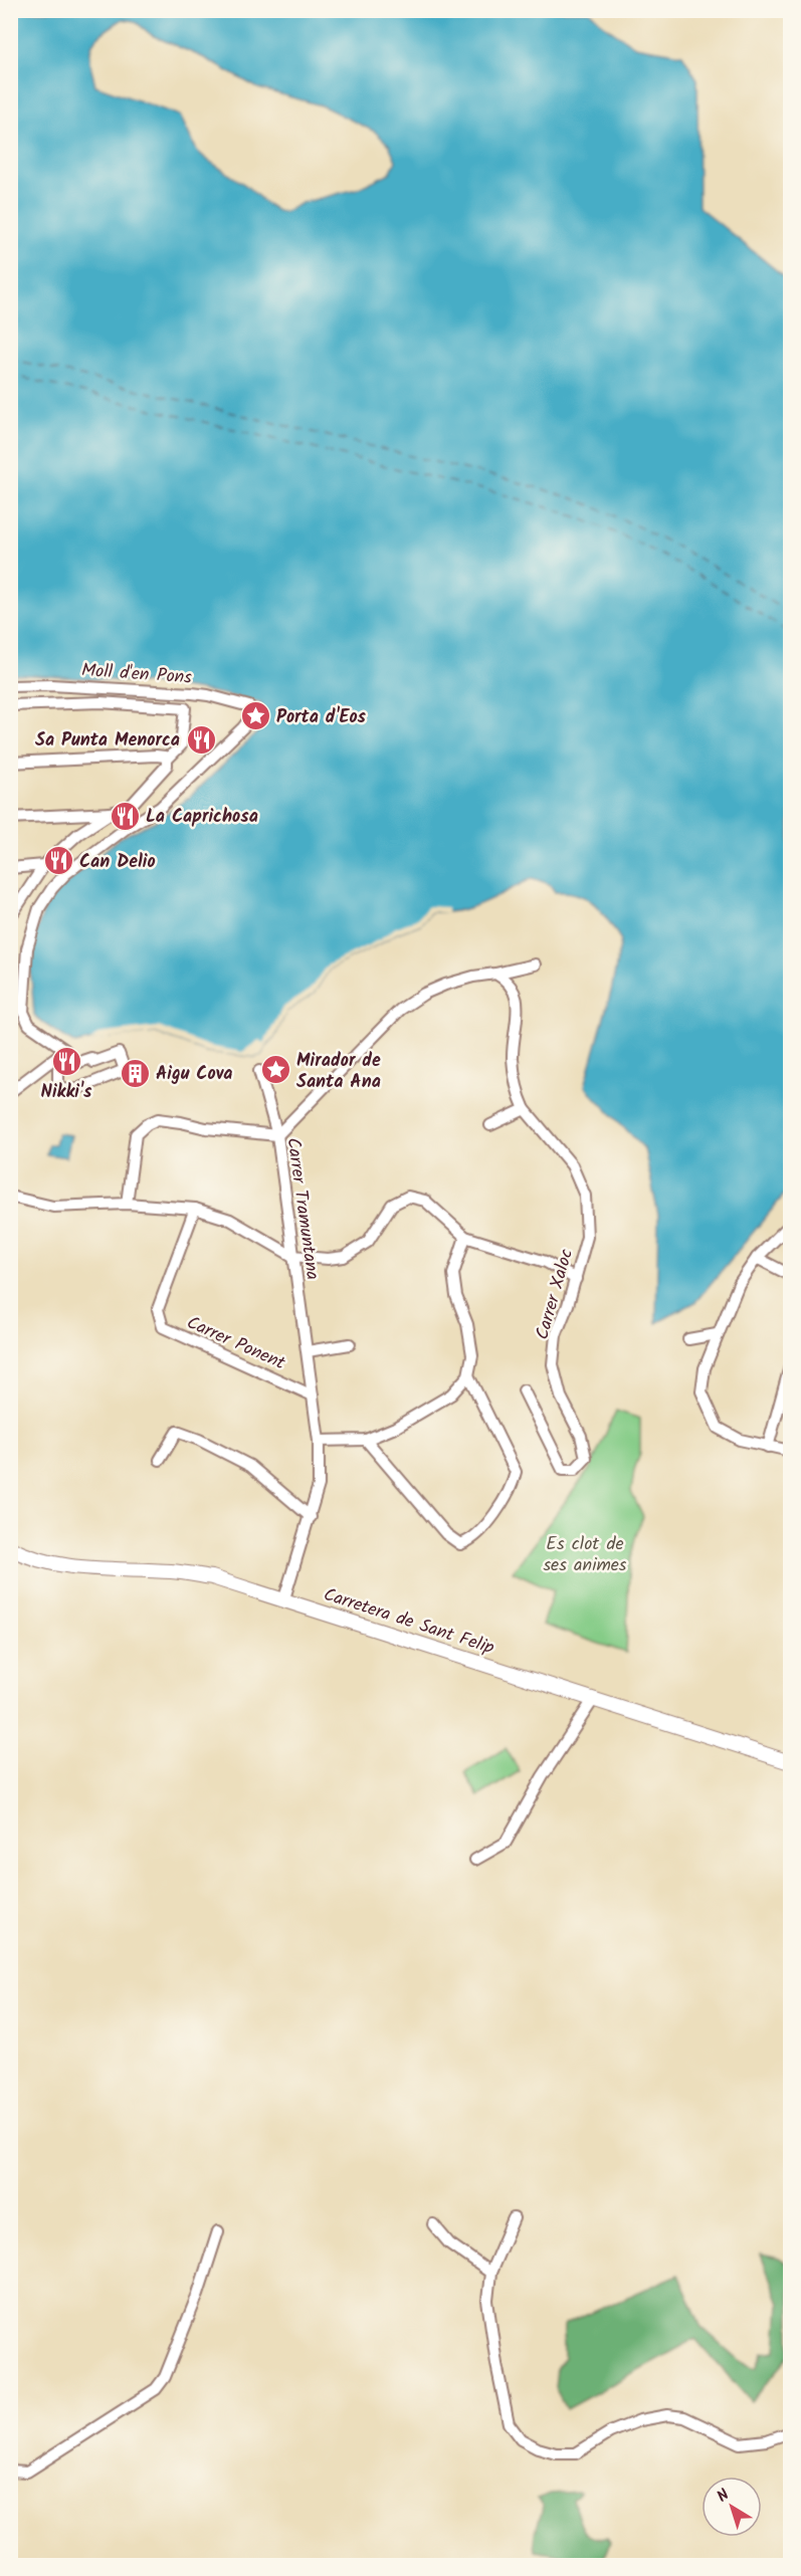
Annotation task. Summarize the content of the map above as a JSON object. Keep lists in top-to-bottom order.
{
  "streets": {
    "main road": ["Carretera de Sant Felip"],
    "street": [
      "Moll d'en Pons",
      "Carrer Tramuntana",
      "Carrer Xaloc",
      "Carrer Ponent"
    ]
  },
  "crossings": [
    ["Carrer Tramuntana", "Carrer Ponent"],
    ["Carrer Tramuntana", "Carretera de Sant Felip"]
  ],
  "parks": ["Es clot de ses animes"],
  "places": {
    "place": ["Porta d'Eos", "Mirador de Santa Ana"],
    "restaurant": [
      "Sa Punta Menorca",
      "La Caprichosa",
      "Can Delio",
      "Nikki's"
    ],
    "building": ["Aigu Cova"]
  },
  "north": "top left"
}
